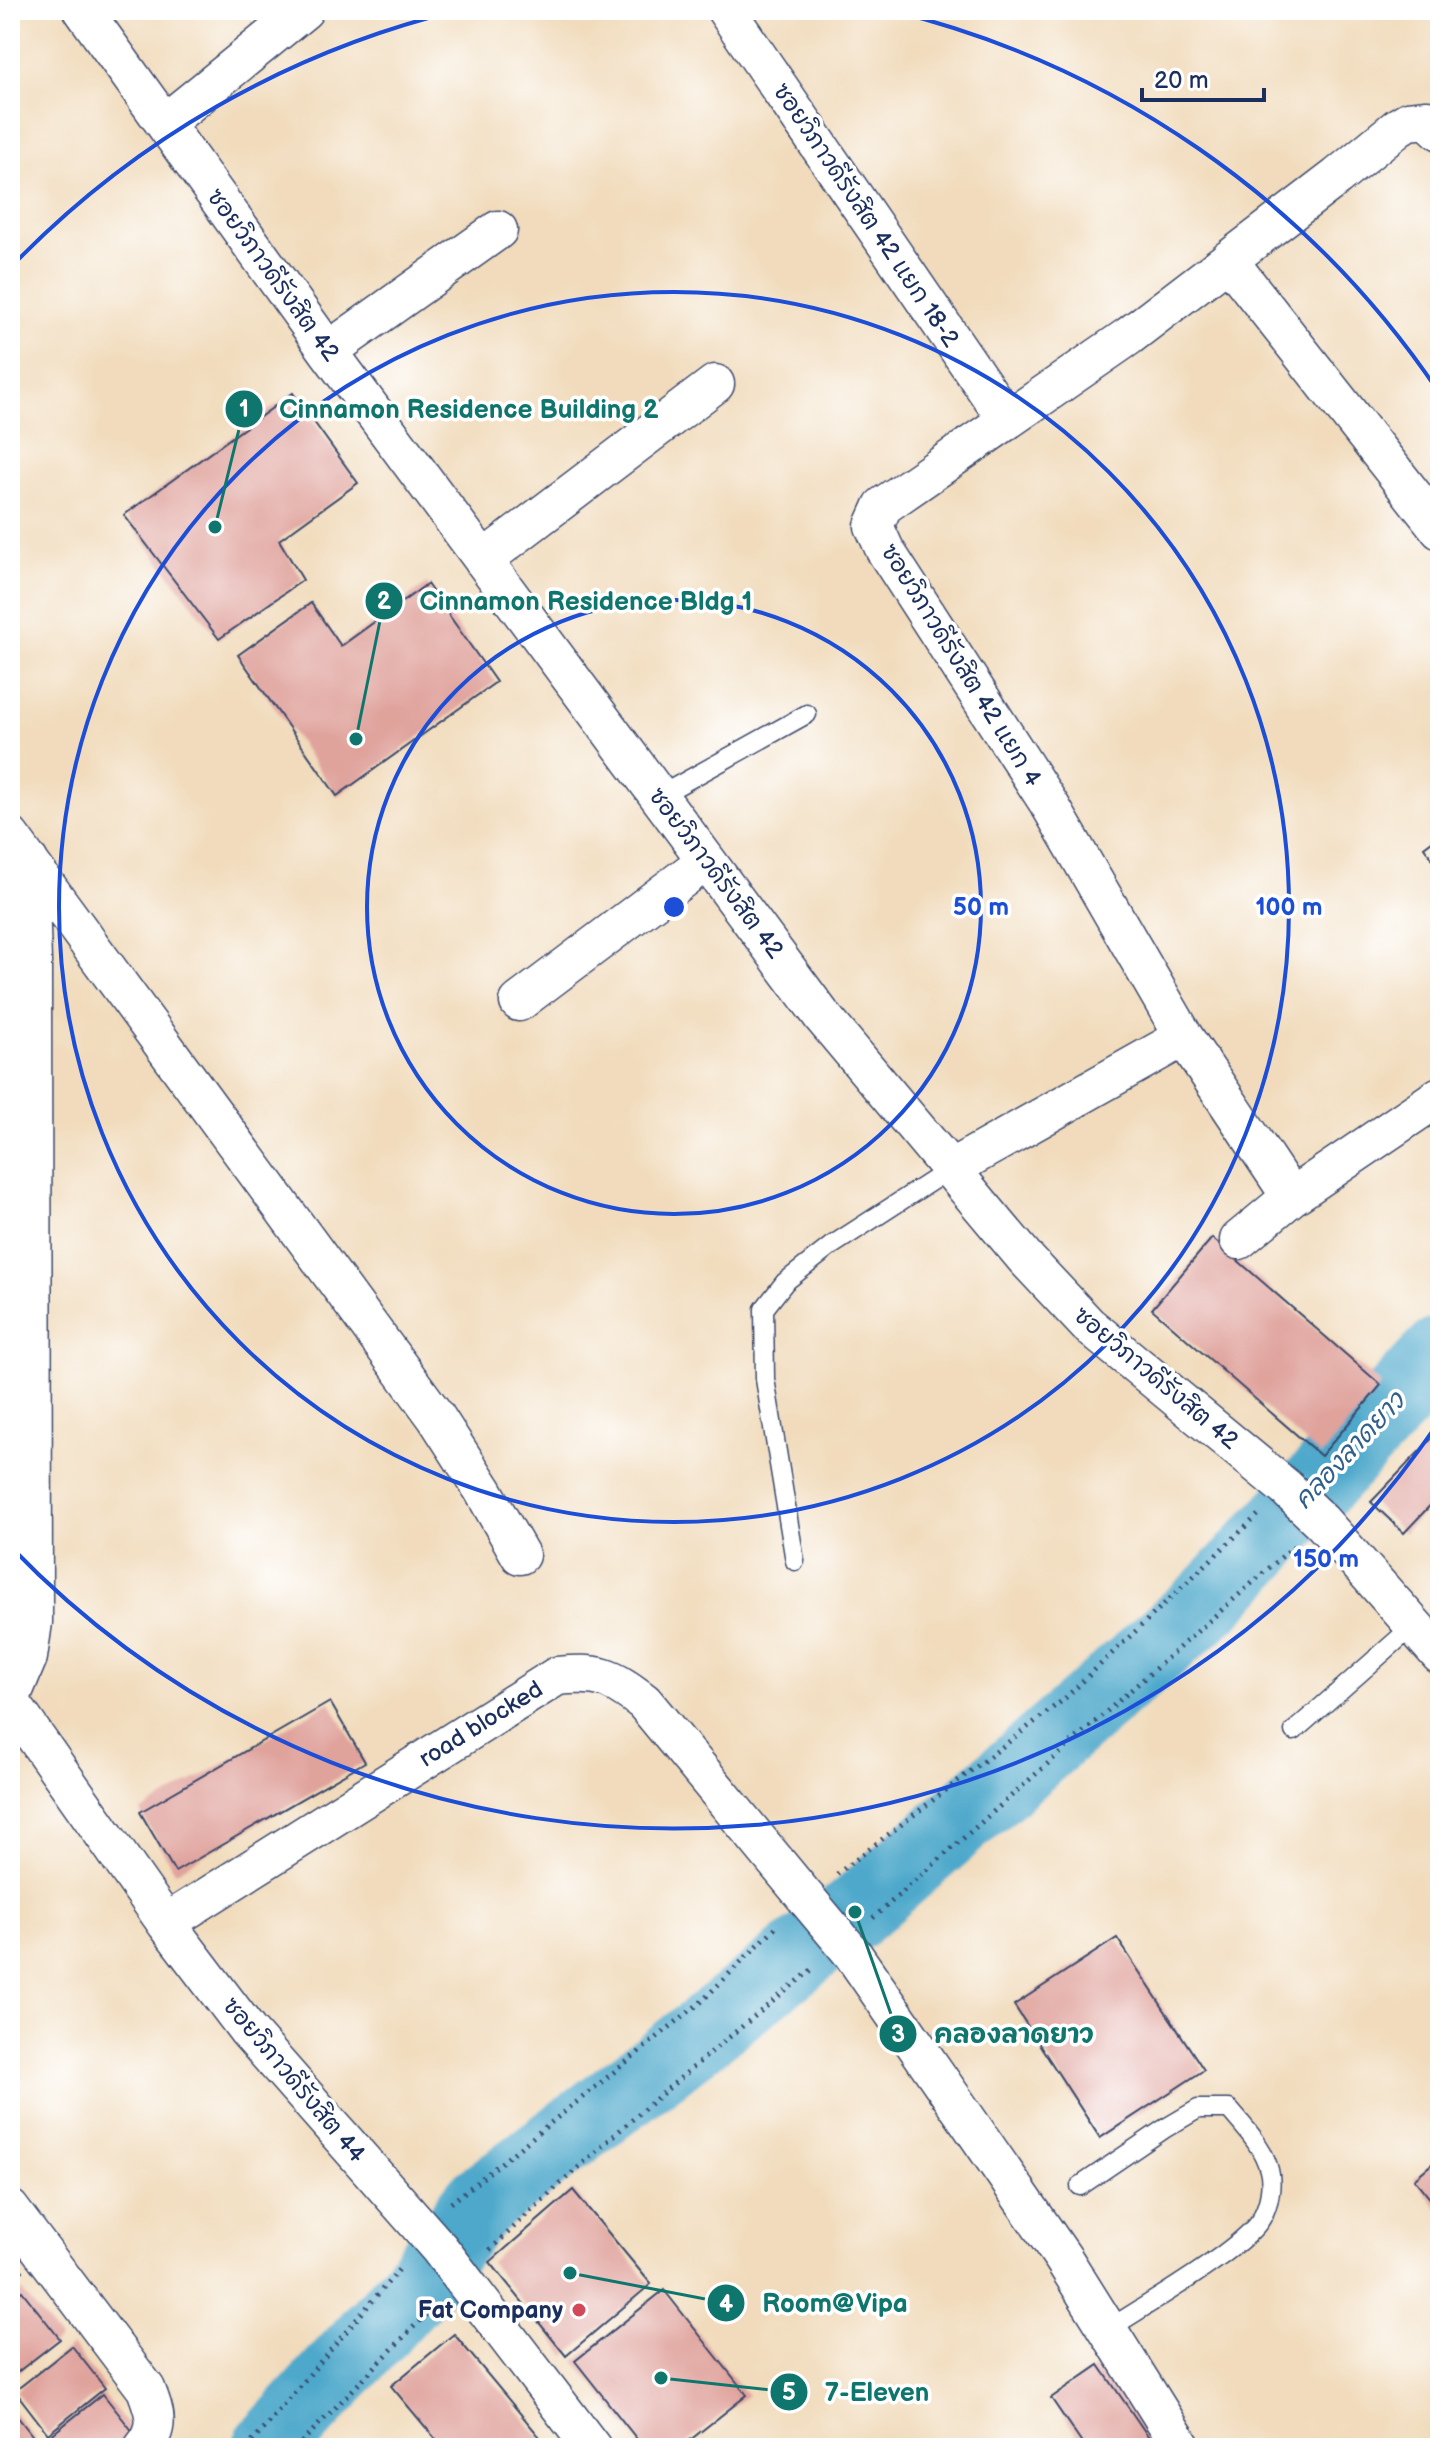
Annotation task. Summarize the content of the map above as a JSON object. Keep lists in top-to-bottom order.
{
  "streets": {
    "street": [
      "ซอยวิภาวดีรังสิต 42 แยก 18-2",
      "ซอยวิภาวดีรังสิต 42",
      "ซอยวิภาวดีรังสิต 42 แยก 4",
      "road blocked",
      "ซอยวิภาวดีรังสิต 44"
    ]
  },
  "crossings": [
    ["ซอยวิภาวดีรังสิต 42 แยก 18-2", "ซอยวิภาวดีรังสิต 42 แยก 4"],
    ["road blocked", "ซอยวิภาวดีรังสิต 44"]
  ],
  "water": ["คลองลาดยาว"],
  "places": [
    "Cinnamon Residence Building 2",
    "Cinnamon Residence Bldg 1",
    "คลองลาดยาว",
    "Room@Vipa",
    "Fat Company",
    "7-Eleven"
  ],
  "scale_bar": "20 m",
  "rings": ["50 m", "100 m", "150 m"]
}
